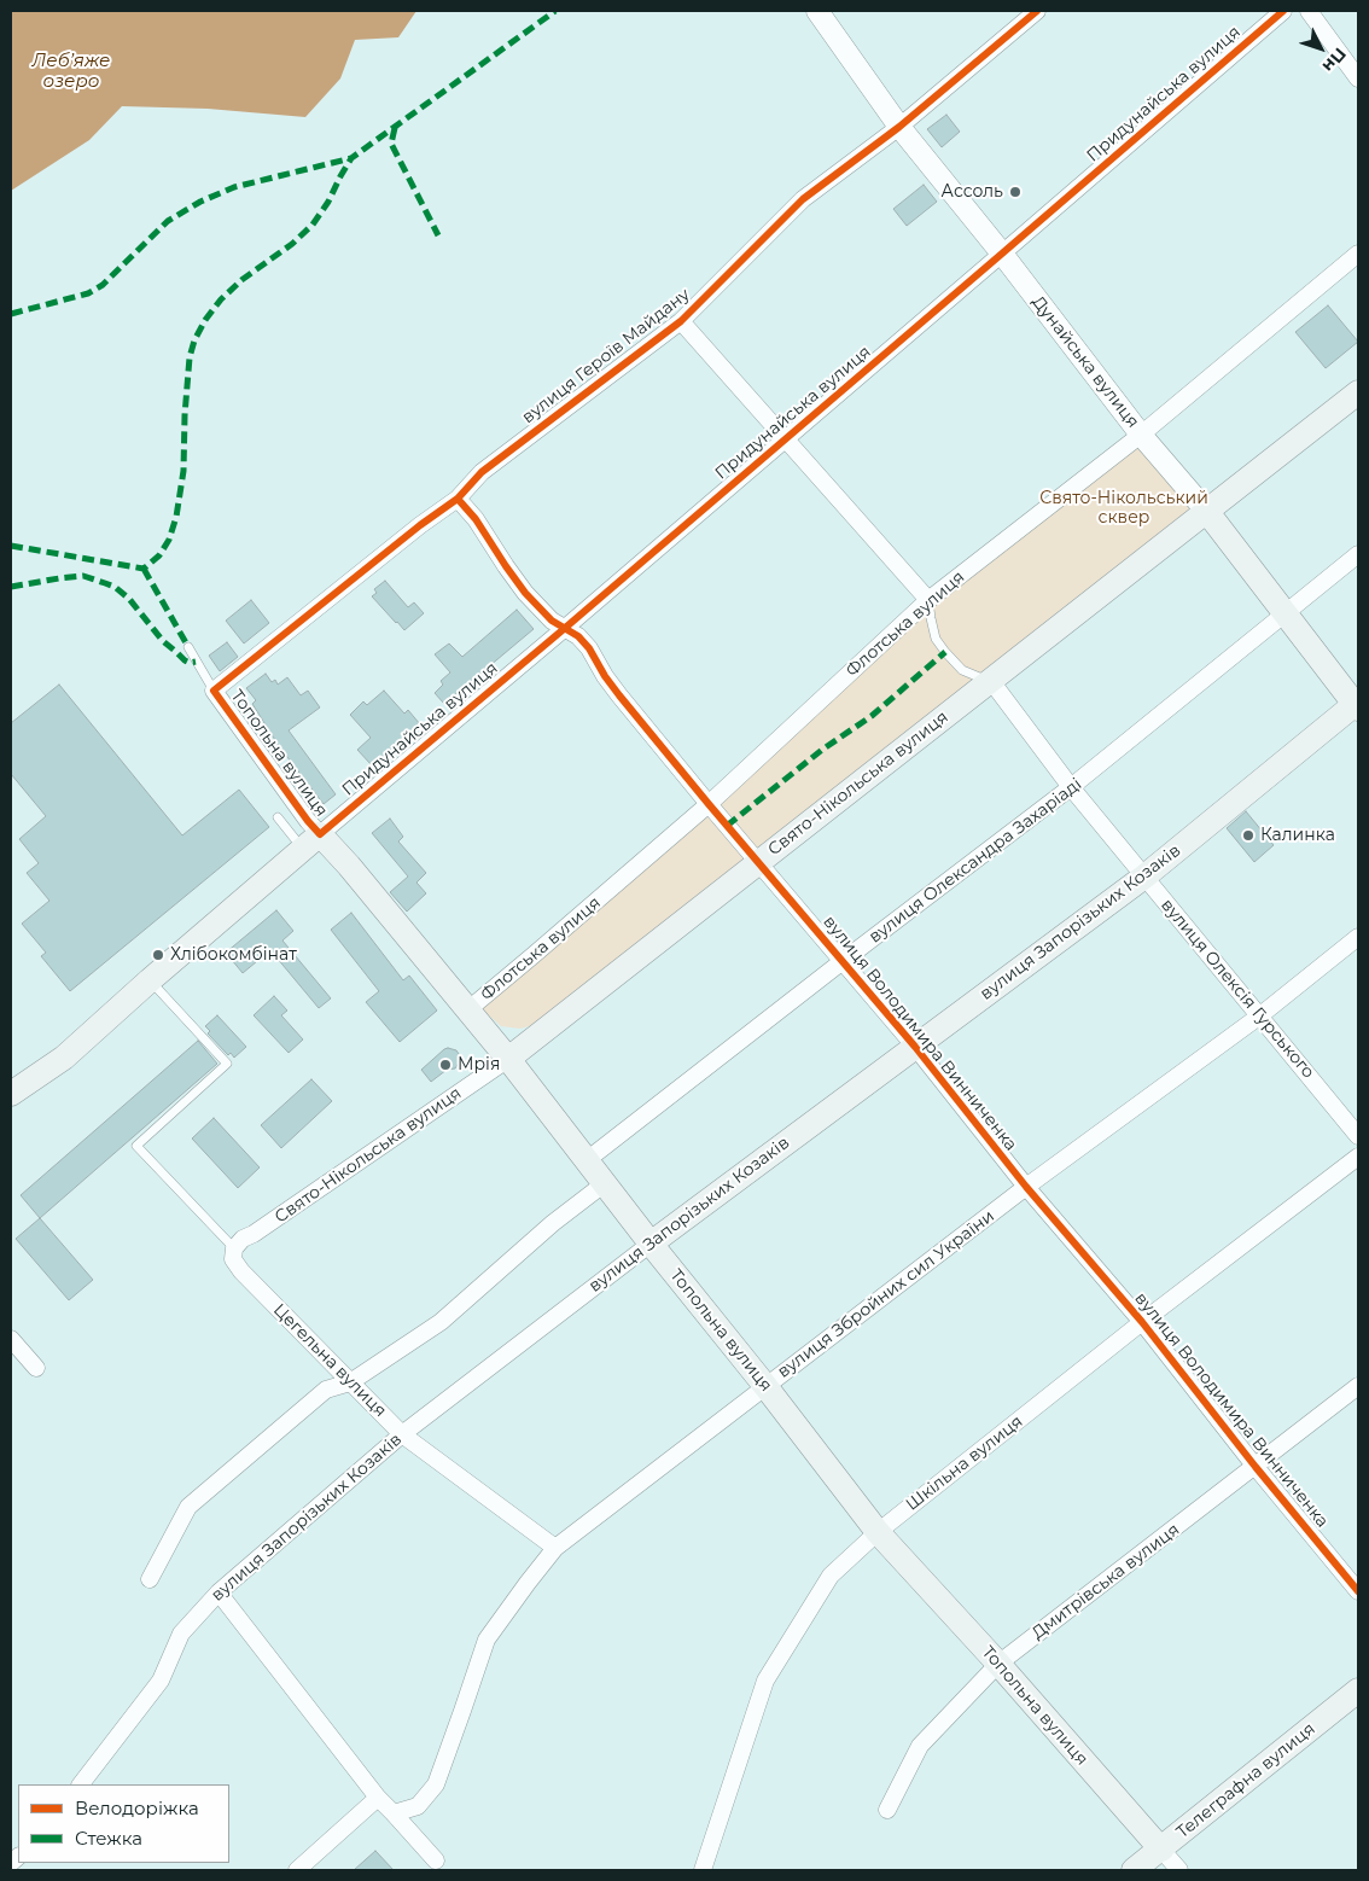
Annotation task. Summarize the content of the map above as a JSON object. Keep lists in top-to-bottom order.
{
  "streets": {
    "main road": [
      "Придунайська вулиця",
      "Дунайська вулиця",
      "Топольна вулиця",
      "Свято-Нікольська вулиця",
      "вулиця Запорізьких Козаків",
      "Телеграфна вулиця"
    ],
    "street": [
      "вулиця Героїв Майдану",
      "Флотська вулиця",
      "вулиця Олександра Захаріаді",
      "вулиця Олексія Гурського",
      "вулиця Володимира Винниченка",
      "вулиця Збройних сил України",
      "Цегельна вулиця",
      "Шкільна вулиця",
      "Дмитрівська вулиця"
    ]
  },
  "crossings": [
    ["Придунайська вулиця", "Дунайська вулиця"],
    ["Придунайська вулиця", "Топольна вулиця"],
    ["Придунайська вулиця", "вулиця Володимира Винниченка"],
    ["вулиця Героїв Майдану", "Дунайська вулиця"],
    ["вулиця Героїв Майдану", "Топольна вулиця"],
    ["вулиця Героїв Майдану", "вулиця Володимира Винниченка"],
    ["Дунайська вулиця", "Флотська вулиця"],
    ["Дунайська вулиця", "Свято-Нікольська вулиця"],
    ["Дунайська вулиця", "вулиця Олександра Захаріаді"],
    ["Дунайська вулиця", "вулиця Запорізьких Козаків"],
    ["Флотська вулиця", "Топольна вулиця"],
    ["Флотська вулиця", "вулиця Володимира Винниченка"],
    ["Топольна вулиця", "Свято-Нікольська вулиця"],
    ["Топольна вулиця", "вулиця Олександра Захаріаді"],
    ["Топольна вулиця", "вулиця Запорізьких Козаків"],
    ["Топольна вулиця", "вулиця Збройних сил України"],
    ["Топольна вулиця", "Шкільна вулиця"],
    ["Топольна вулиця", "Дмитрівська вулиця"],
    ["Топольна вулиця", "Телеграфна вулиця"],
    ["Свято-Нікольська вулиця", "вулиця Олексія Гурського"],
    ["Свято-Нікольська вулиця", "вулиця Володимира Винниченка"],
    ["Свято-Нікольська вулиця", "Цегельна вулиця"],
    ["вулиця Олександра Захаріаді", "вулиця Олексія Гурського"],
    ["вулиця Олександра Захаріаді", "вулиця Володимира Винниченка"],
    ["вулиця Запорізьких Козаків", "вулиця Олексія Гурського"],
    ["вулиця Запорізьких Козаків", "вулиця Володимира Винниченка"],
    ["вулиця Запорізьких Козаків", "Цегельна вулиця"],
    ["вулиця Олексія Гурського", "вулиця Збройних сил України"],
    ["вулиця Володимира Винниченка", "вулиця Збройних сил України"],
    ["вулиця Володимира Винниченка", "Шкільна вулиця"],
    ["вулиця Володимира Винниченка", "Дмитрівська вулиця"],
    ["вулиця Збройних сил України", "Цегельна вулиця"]
  ],
  "water": ["Леб’яже озеро"],
  "parks": ["Свято-Нікольський сквер"],
  "places": [
    "Ассоль",
    "Калинка",
    "Хлібокомбінат",
    "Мрія"
  ],
  "legend": ["Велодоріжка", "Стежка"],
  "north": "bottom right"
}
